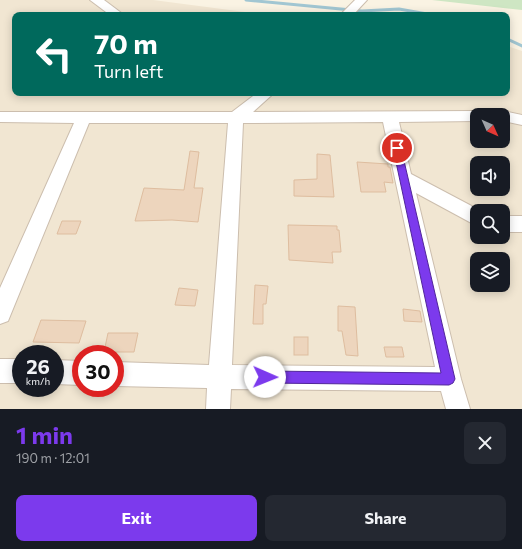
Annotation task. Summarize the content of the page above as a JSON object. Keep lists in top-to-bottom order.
{
  "north": "bottom right",
  "page": {
    "turn": ["70 m", "Turn left"],
    "speed": "26 km/h",
    "limit": "30",
    "heading": ["1 min", "190 m · 12:01"],
    "buttons": ["Exit", "Share"]
  }
}
